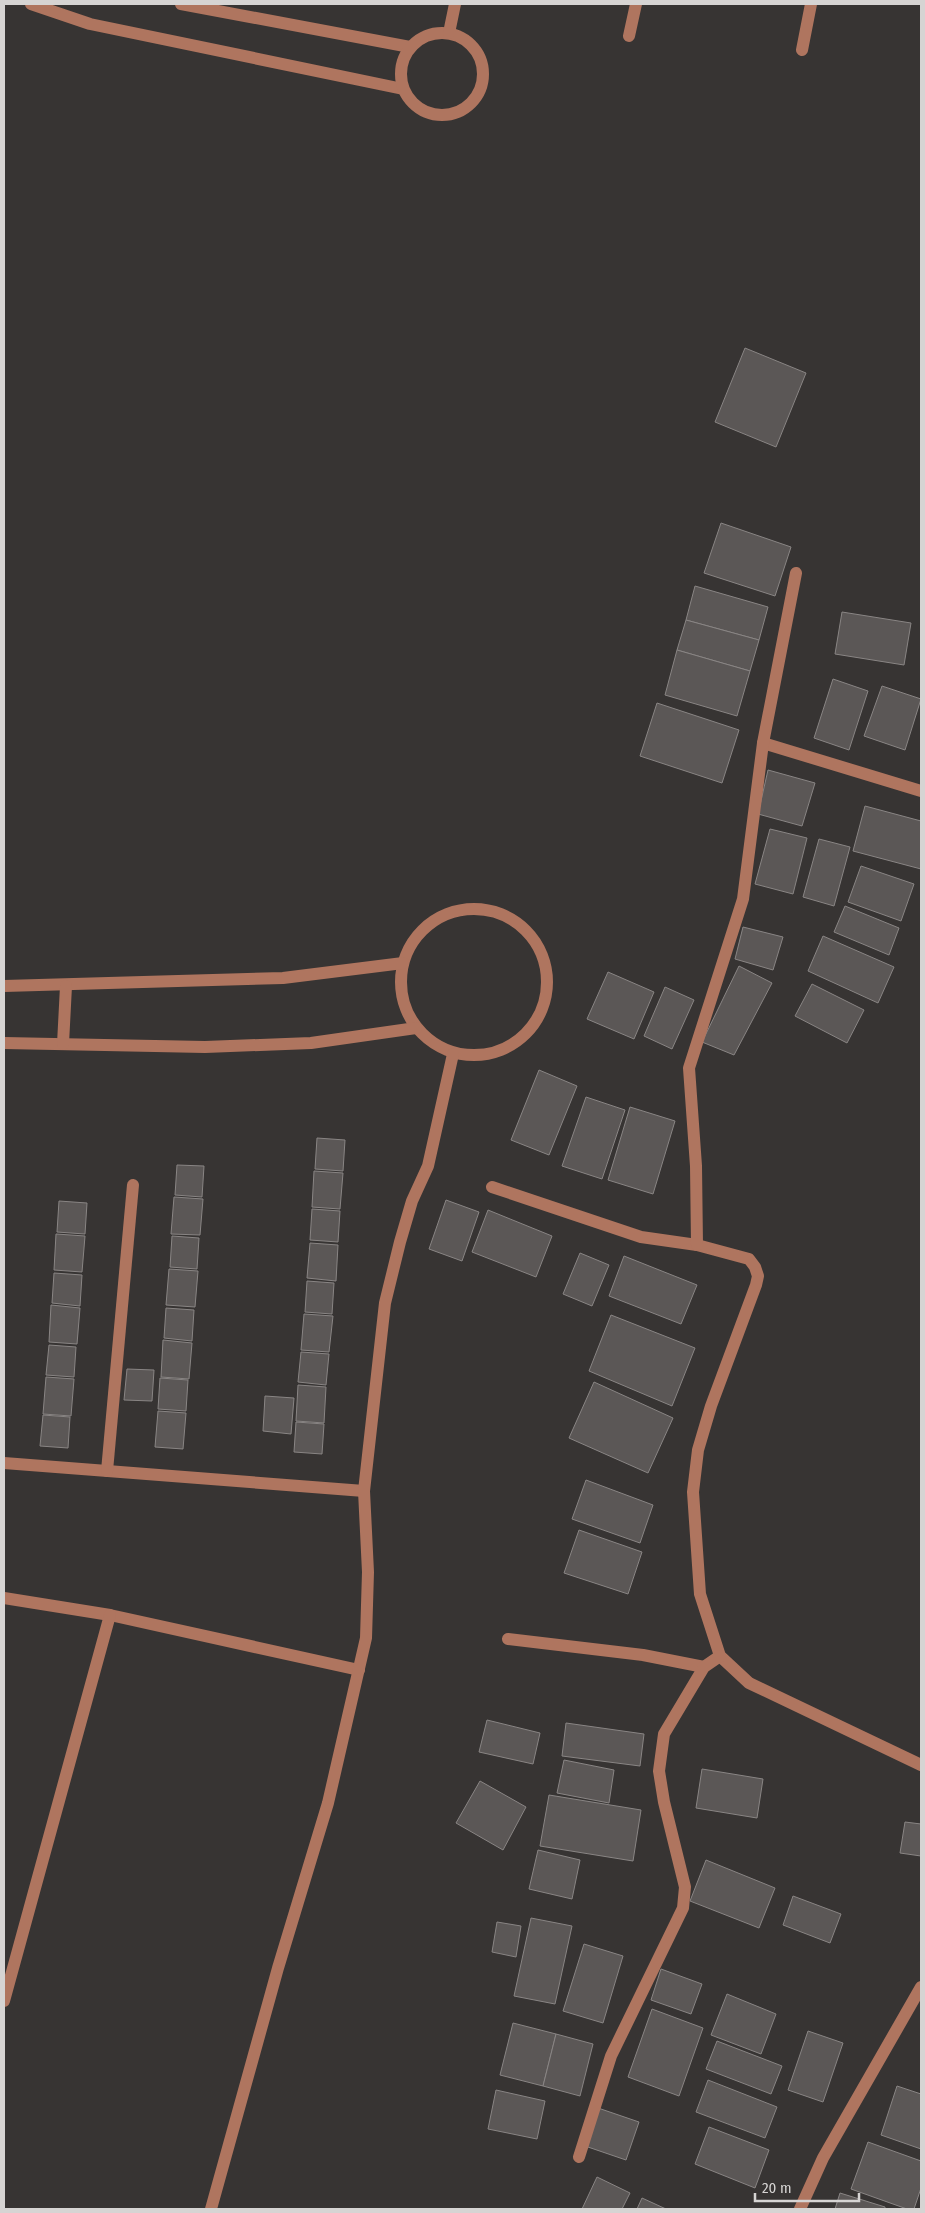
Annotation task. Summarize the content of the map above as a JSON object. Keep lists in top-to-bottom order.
{
  "scale_bar": "20 m"
}
